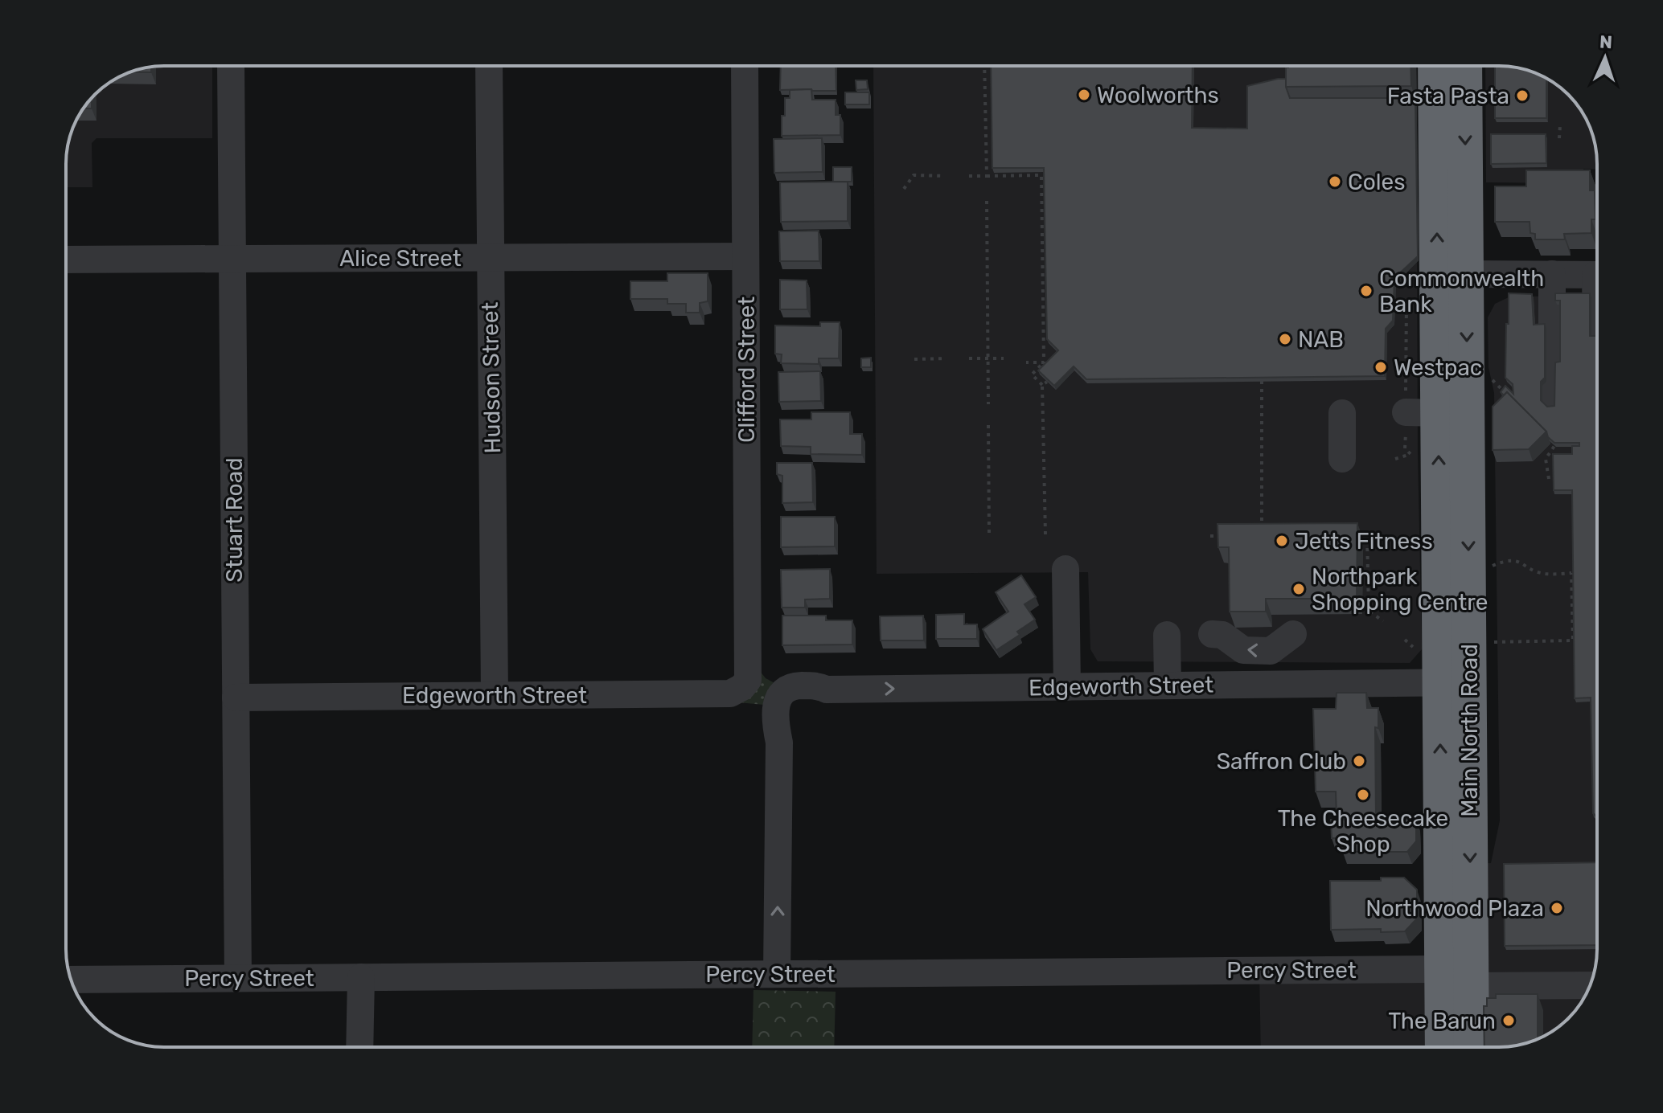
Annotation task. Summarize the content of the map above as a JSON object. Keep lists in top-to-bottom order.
{
  "streets": {
    "highway": ["Main North Road"],
    "street": [
      "Alice Street",
      "Clifford Street",
      "Hudson Street",
      "Stuart Road",
      "Edgeworth Street",
      "Percy Street"
    ]
  },
  "crossings": [
    ["Alice Street", "Clifford Street"],
    ["Alice Street", "Hudson Street"],
    ["Alice Street", "Stuart Road"],
    ["Clifford Street", "Edgeworth Street"],
    ["Hudson Street", "Edgeworth Street"],
    ["Stuart Road", "Edgeworth Street"],
    ["Stuart Road", "Percy Street"],
    ["Edgeworth Street", "Main North Road"],
    ["Edgeworth Street", "Percy Street"],
    ["Main North Road", "Percy Street"]
  ],
  "places": [
    "Woolworths",
    "Fasta Pasta",
    "Coles",
    "Commonwealth Bank",
    "NAB",
    "Westpac",
    "Jetts Fitness",
    "Northpark Shopping Centre",
    "Saffron Club",
    "The Cheesecake Shop",
    "Northwood Plaza",
    "The Barun"
  ],
  "north": "top"
}
